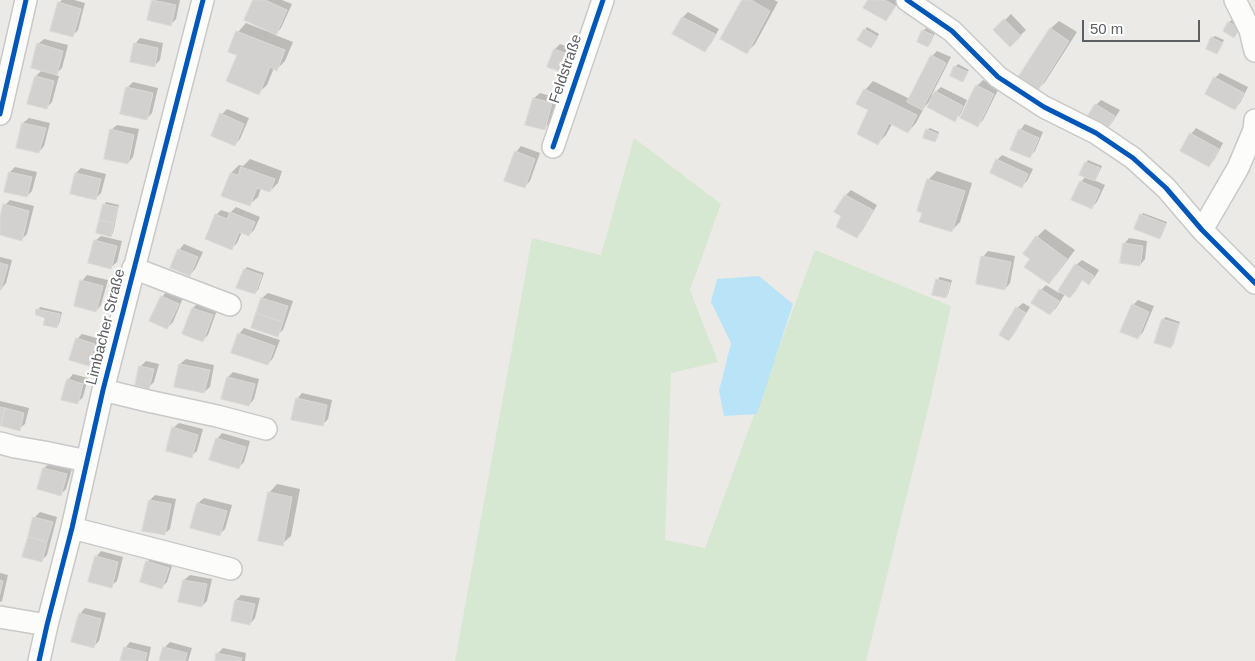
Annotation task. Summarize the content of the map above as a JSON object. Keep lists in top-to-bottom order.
{
  "streets": {
    "street": ["Feldstraße", "Limbacher Straße"]
  },
  "scale_bar": "50 m"
}
